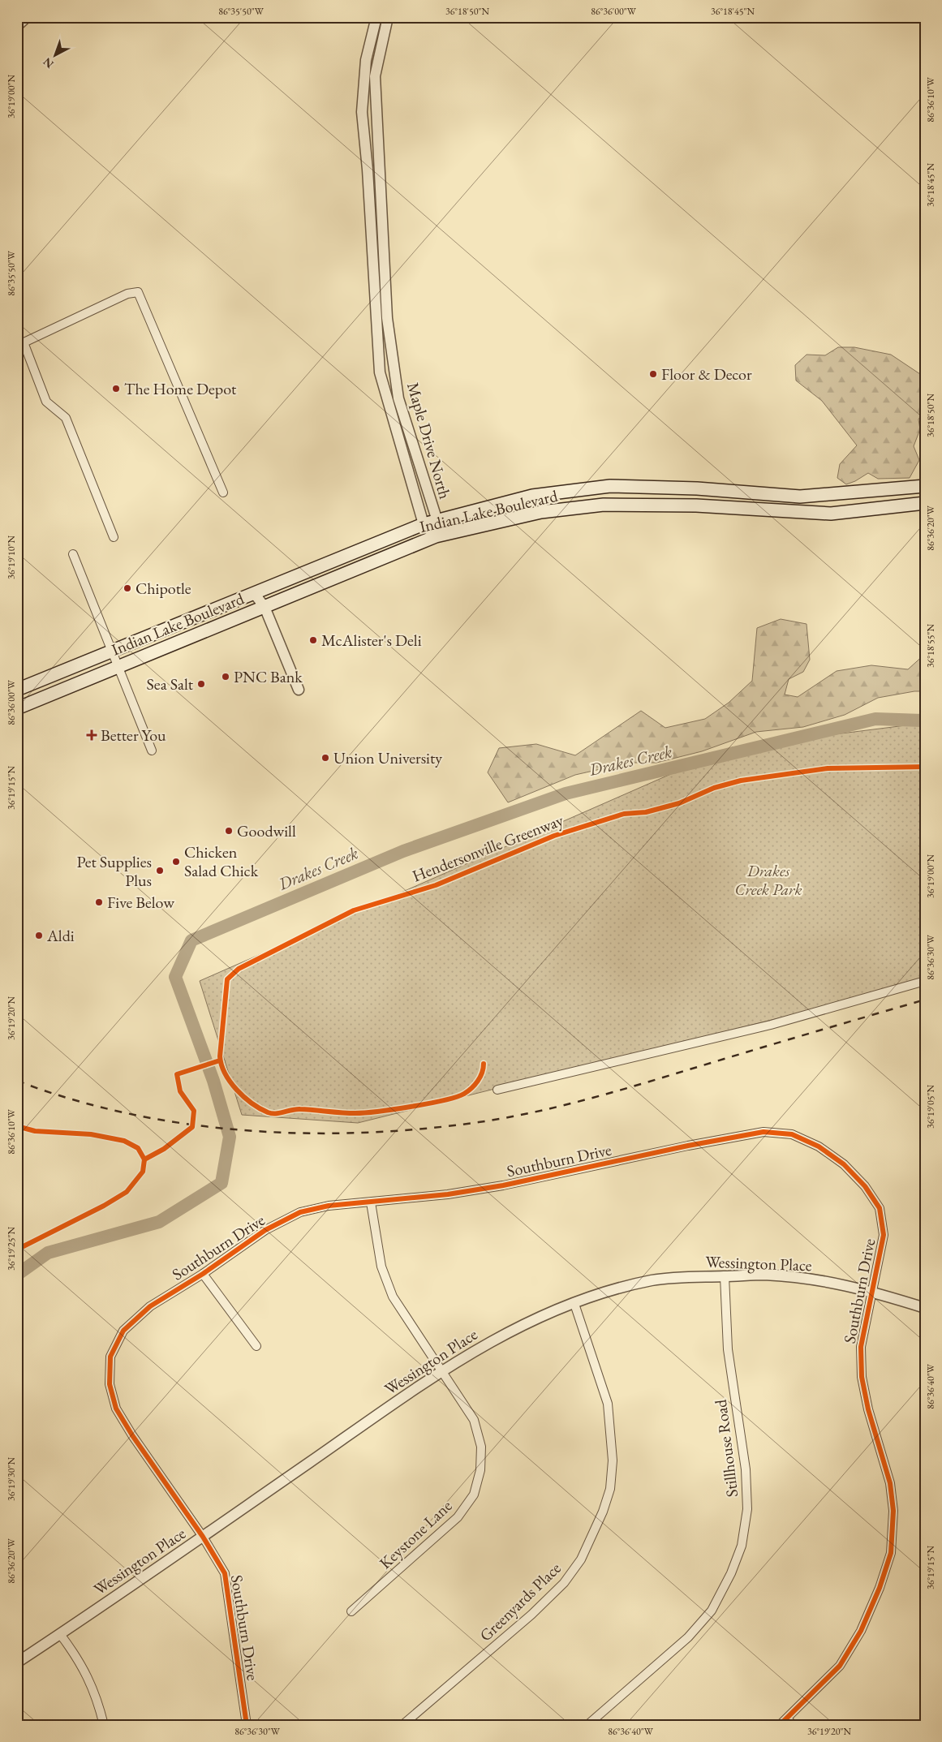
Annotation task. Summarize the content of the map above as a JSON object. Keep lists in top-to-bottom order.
{
  "streets": {
    "main road": ["Indian Lake Boulevard"],
    "street": [
      "Maple Drive North",
      "Southburn Drive",
      "Wessington Place",
      "Stillhouse Road",
      "Keystone Lane",
      "Greenyards Place"
    ],
    "cycle path": ["Hendersonville Greenway"]
  },
  "crossings": [
    ["Maple Drive North", "Indian Lake Boulevard"],
    ["Southburn Drive", "Wessington Place"],
    ["Southburn Drive", "Keystone Lane"],
    ["Wessington Place", "Stillhouse Road"],
    ["Wessington Place", "Keystone Lane"],
    ["Wessington Place", "Greenyards Place"]
  ],
  "water": ["Drakes Creek"],
  "parks": ["Drakes Creek Park"],
  "places": {
    "other": [
      "Floor & Decor",
      "The Home Depot",
      "Chipotle",
      "McAlister's Deli",
      "PNC Bank",
      "Sea Salt",
      "Union University",
      "Goodwill",
      "Chicken Salad Chick",
      "Pet Supplies Plus",
      "Five Below",
      "Aldi"
    ],
    "health": ["Better You"]
  },
  "north": "bottom left",
  "coordinates": [
    "86°35'50\"W",
    "36°18'50\"N",
    "86°36'00\"W",
    "36°18'45\"N",
    "36°19'00\"N",
    "86°36'10\"W",
    "86°36'20\"W",
    "36°19'10\"N",
    "36°18'55\"N",
    "36°19'15\"N",
    "86°36'30\"W",
    "36°19'20\"N",
    "36°19'05\"N",
    "36°19'25\"N",
    "86°36'40\"W",
    "36°19'30\"N"
  ]
}
